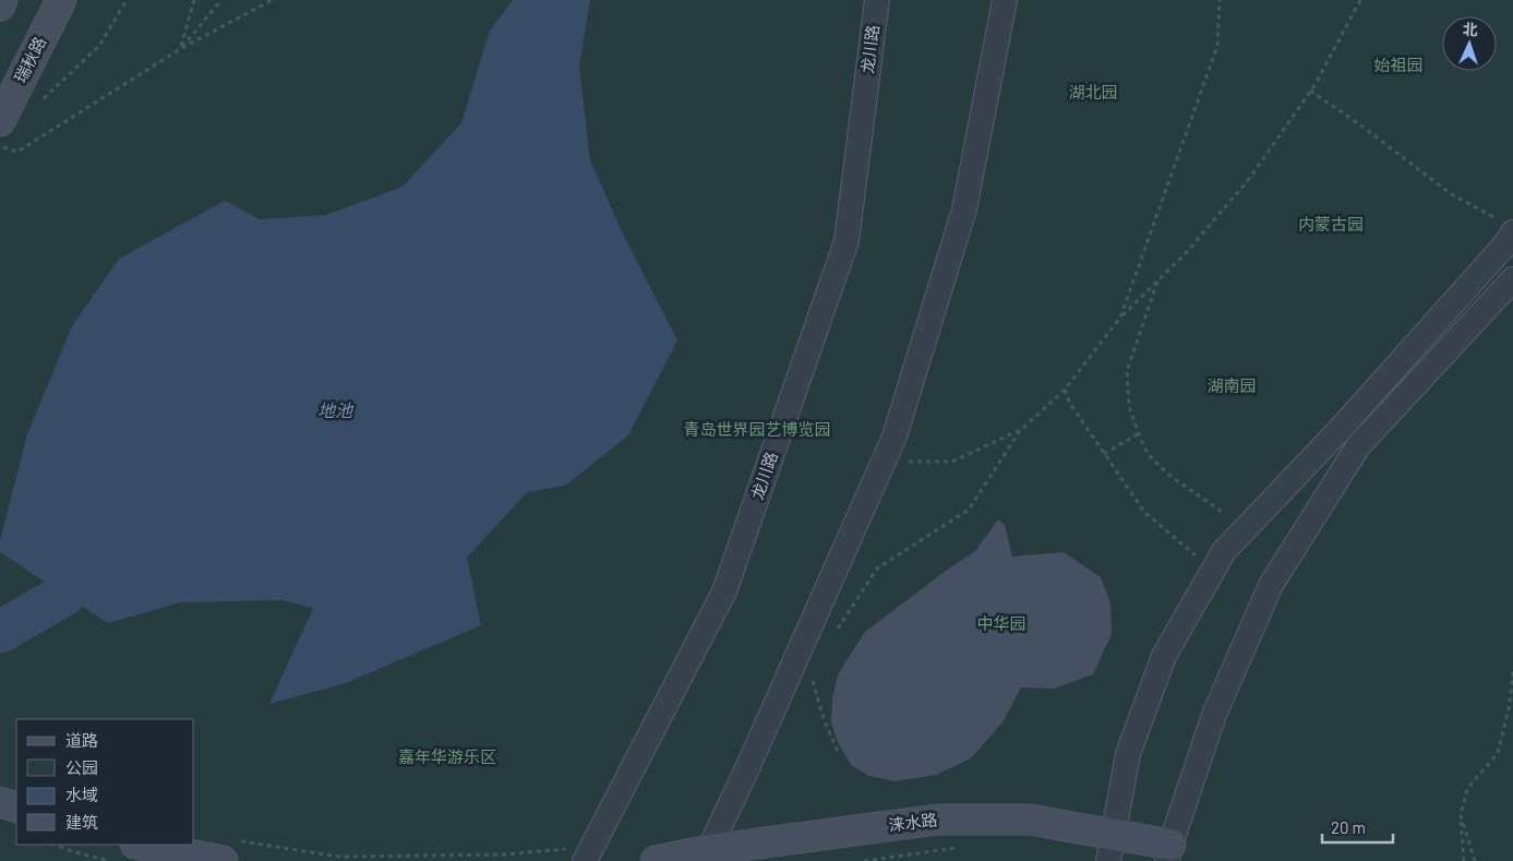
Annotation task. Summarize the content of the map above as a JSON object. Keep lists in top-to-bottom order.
{
  "streets": {
    "street": ["龙川路", "瑞秋路", "涞水路"]
  },
  "water": ["地池"],
  "parks": [
    "始祖园",
    "湖北园",
    "内蒙古园",
    "湖南园",
    "青岛世界园艺博览园",
    "中华园",
    "嘉年华游乐区"
  ],
  "legend": [
    "道路",
    "公园",
    "水域",
    "建筑"
  ],
  "scale_bar": "20 m",
  "north": "top"
}
